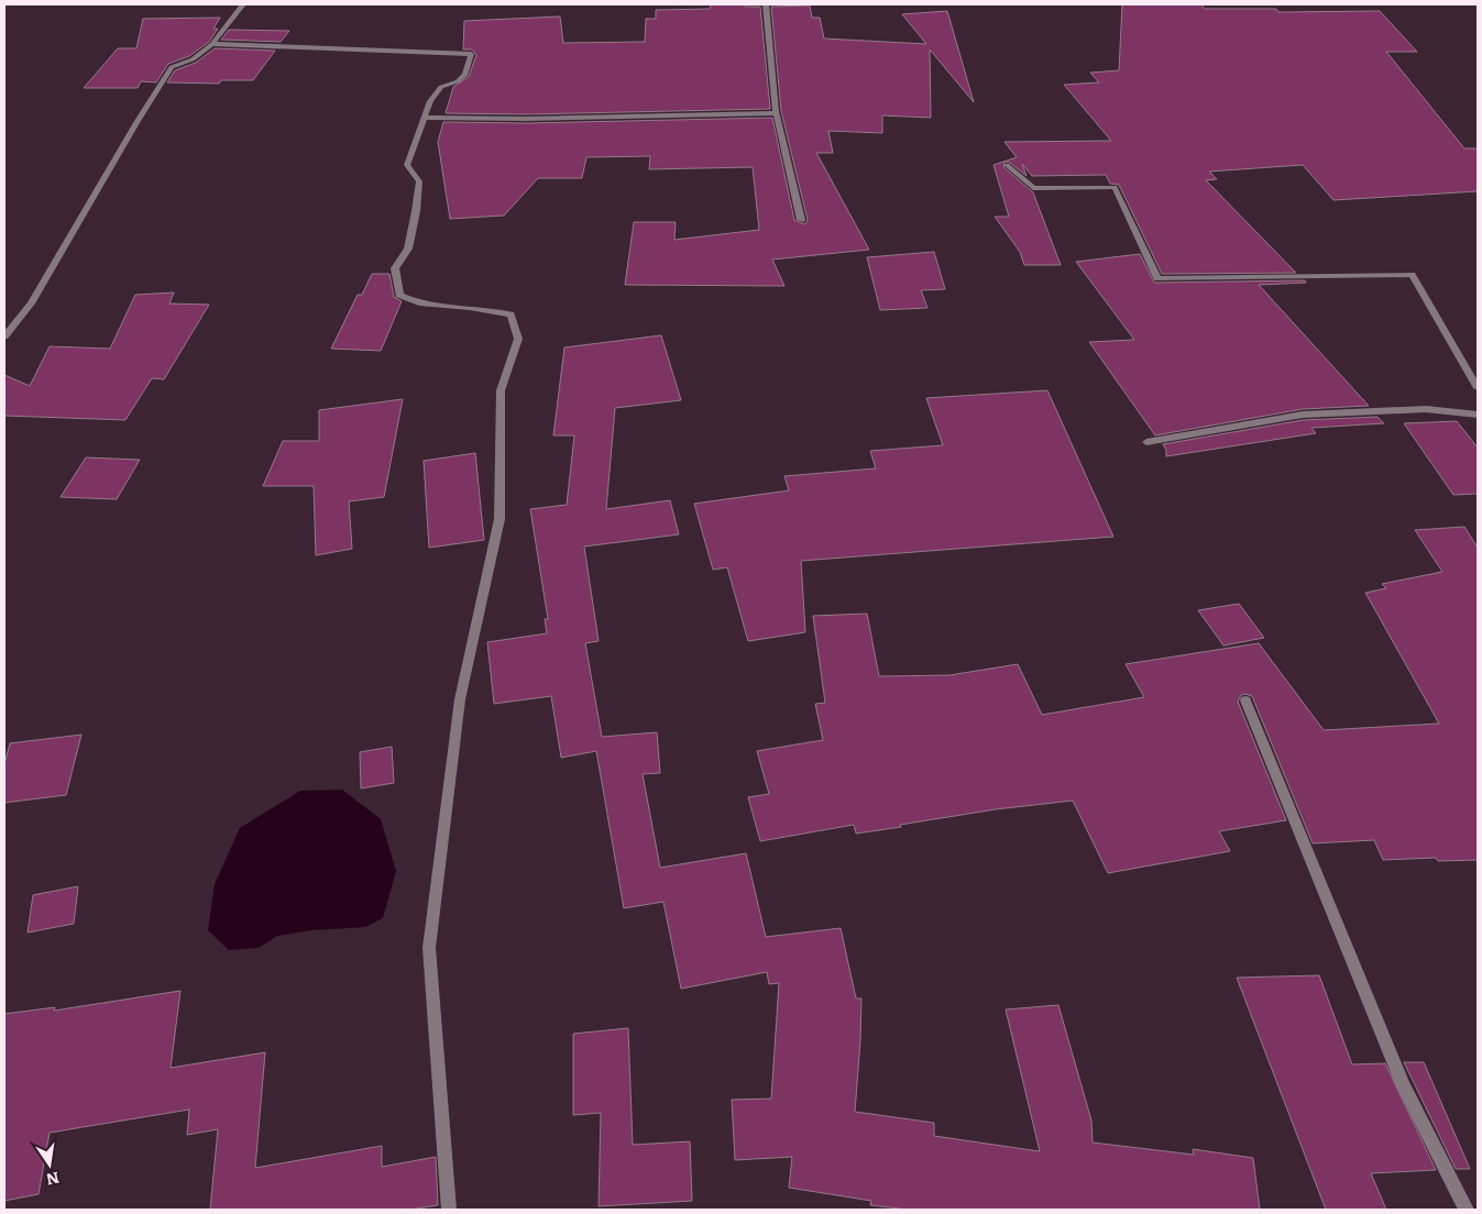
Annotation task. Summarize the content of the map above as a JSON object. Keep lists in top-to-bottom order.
{
  "north": "bottom"
}
